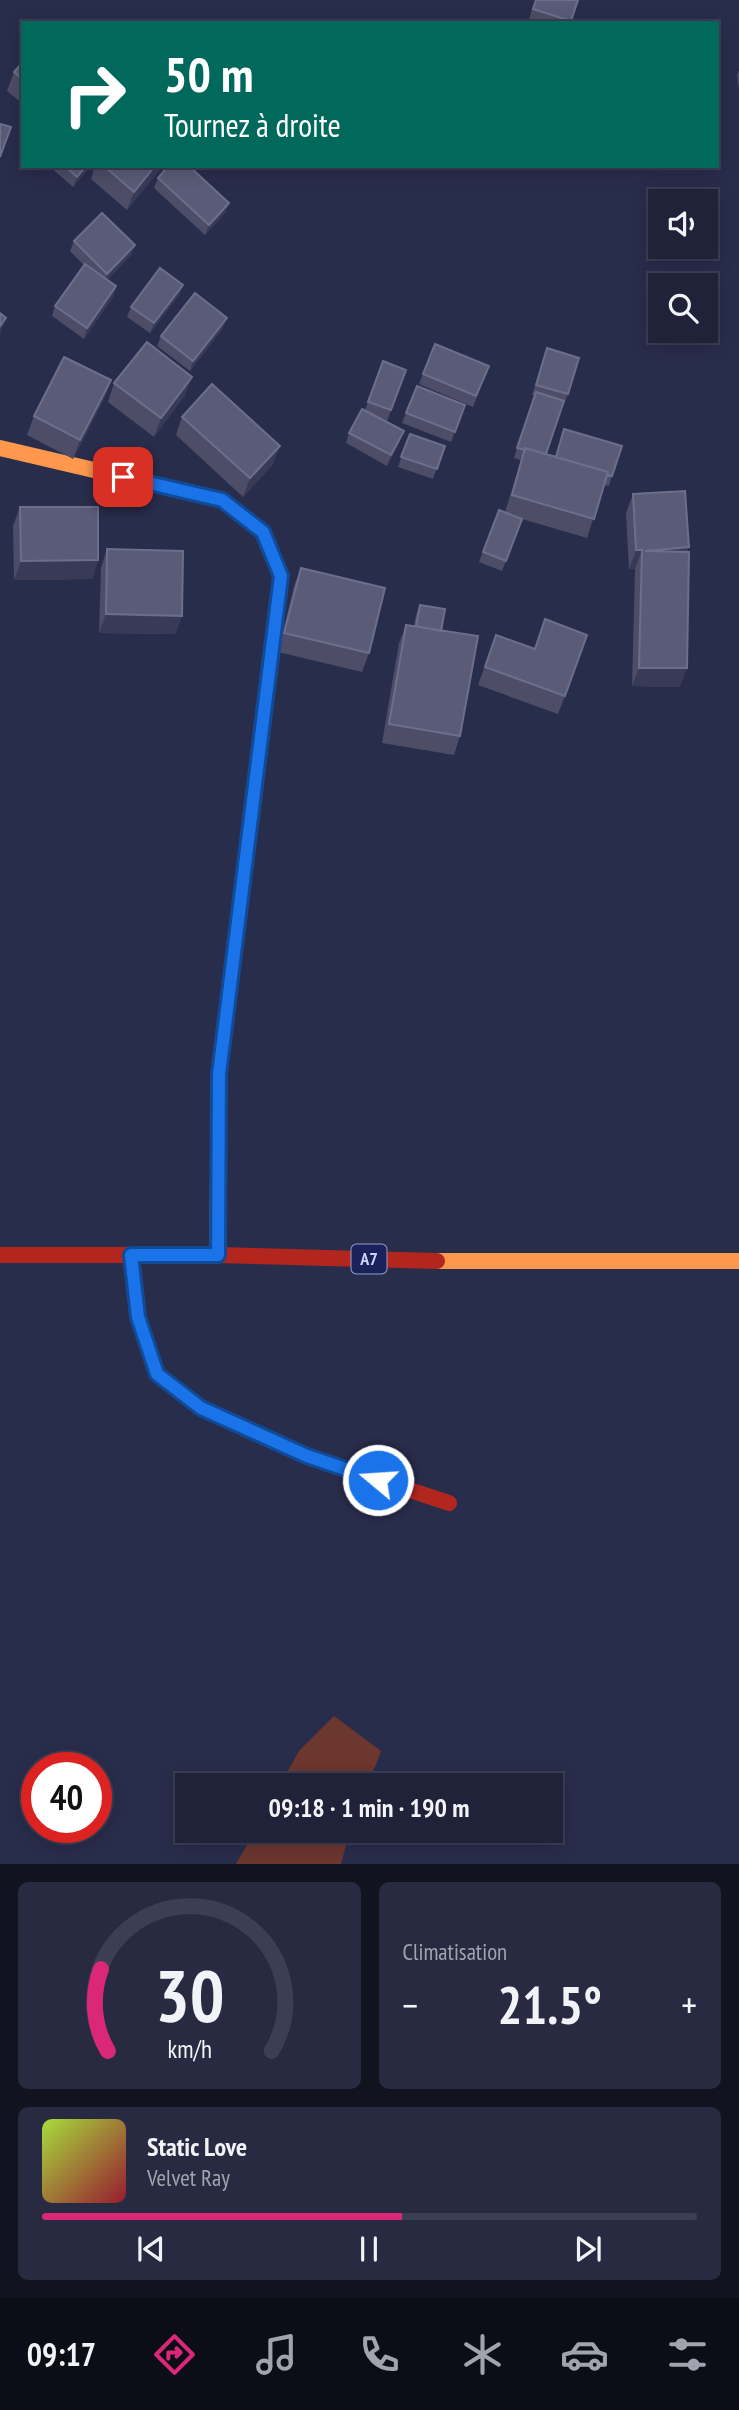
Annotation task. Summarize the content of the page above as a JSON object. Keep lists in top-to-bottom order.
{
  "streets": {
    "street": ["A7"]
  },
  "page": {
    "turn": ["50 m", "Tournez à droite"],
    "limit": "40",
    "trip": "09:18 · 1 min · 190 m",
    "tile": "Climatisation",
    "heat": ["−", "21.5°", "+"],
    "song": ["Static Love", "Velvet Ray"],
    "tabs": "09:17",
    "gauge": ["30", "km/h"]
  }
}
